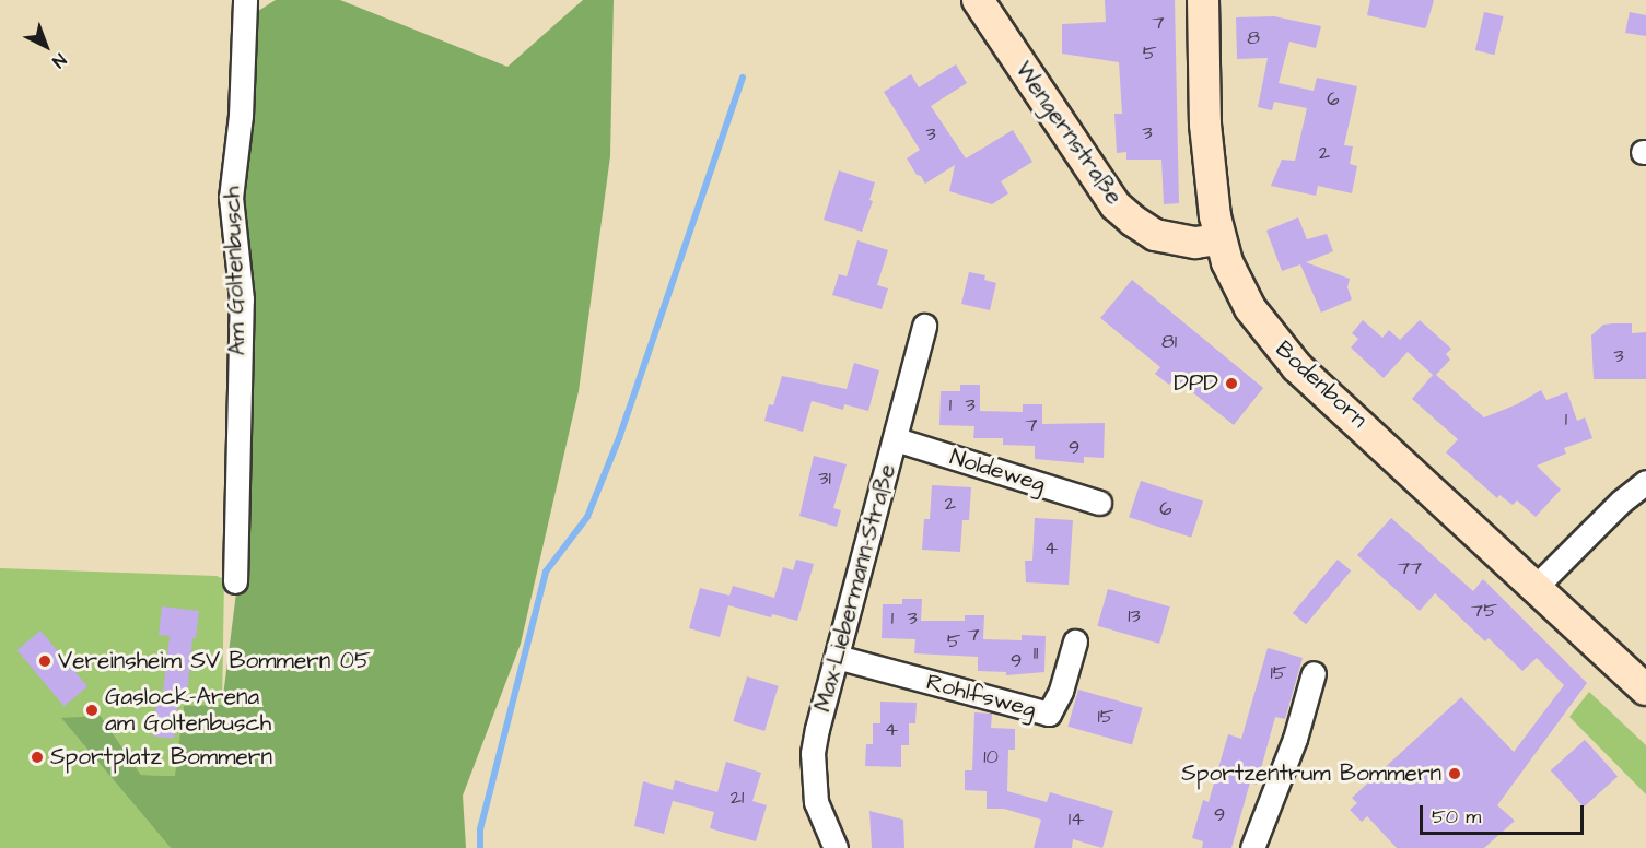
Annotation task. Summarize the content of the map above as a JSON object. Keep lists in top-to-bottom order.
{
  "streets": {
    "main road": ["Wengernstraße", "Bodenborn"],
    "street": [
      "Am Goltenbusch",
      "Noldeweg",
      "Max-Liebermann-Straße",
      "Rohlfsweg"
    ]
  },
  "crossings": [
    ["Wengernstraße", "Bodenborn"],
    ["Noldeweg", "Max-Liebermann-Straße"],
    ["Max-Liebermann-Straße", "Rohlfsweg"]
  ],
  "places": [
    "DPD",
    "Vereinsheim SV Bommern 05",
    "Gaslock-Arena am Goltenbusch",
    "Sportplatz Bommern",
    "Sportzentrum Bommern"
  ],
  "house_numbers": [
    "7",
    "8",
    "5",
    "6",
    "3",
    "3",
    "2",
    "81",
    "3",
    "1",
    "3",
    "1",
    "7",
    "9",
    "31",
    "2",
    "6",
    "4",
    "77",
    "75",
    "13",
    "1",
    "3",
    "7",
    "5",
    "11",
    "9",
    "15",
    "15",
    "4",
    "10",
    "21",
    "9",
    "14"
  ],
  "scale_bar": "50 m",
  "north": "bottom right"
}
